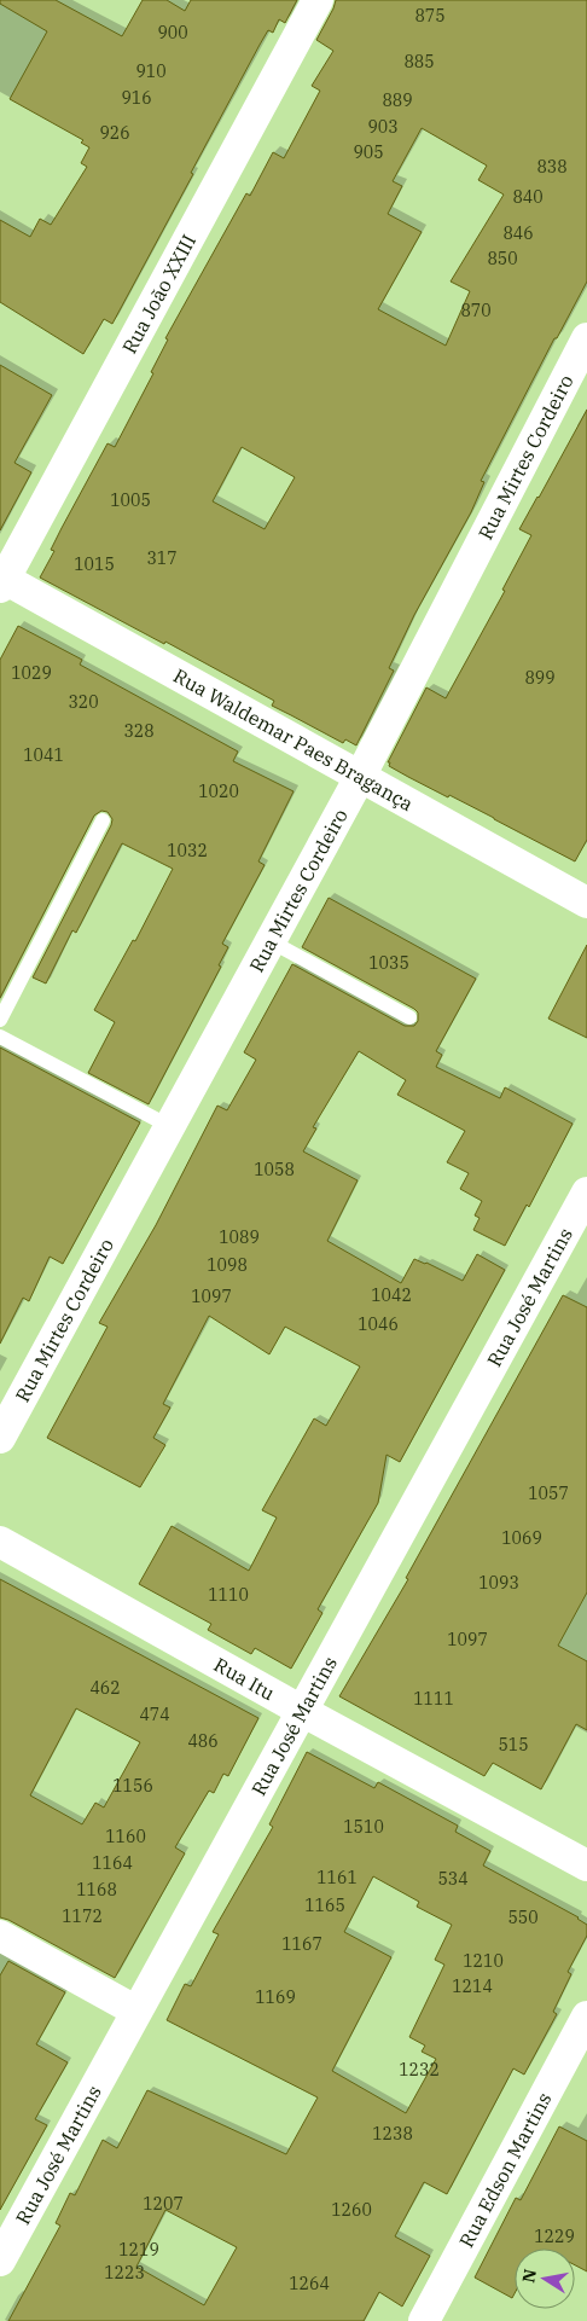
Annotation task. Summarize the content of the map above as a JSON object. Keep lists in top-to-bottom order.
{
  "streets": {
    "street": [
      "Rua João XXIII",
      "Rua Mirtes Cordeiro",
      "Rua Waldemar Paes Bragança",
      "Rua José Martins",
      "Rua Itu",
      "Rua Edson Martins"
    ]
  },
  "crossings": [
    ["Rua João XXIII", "Rua Waldemar Paes Bragança"],
    ["Rua Mirtes Cordeiro", "Rua Waldemar Paes Bragança"],
    ["Rua José Martins", "Rua Itu"]
  ],
  "house_numbers": [
    "875",
    "900",
    "885",
    "910",
    "916",
    "889",
    "903",
    "926",
    "905",
    "838",
    "840",
    "846",
    "850",
    "870",
    "1005",
    "317",
    "1015",
    "1029",
    "899",
    "320",
    "328",
    "1041",
    "1020",
    "1032",
    "1035",
    "1058",
    "1089",
    "1098",
    "1042",
    "1097",
    "1046",
    "1057",
    "1069",
    "1093",
    "1110",
    "1097",
    "462",
    "1111",
    "474",
    "486",
    "515",
    "1156",
    "1510",
    "1160",
    "1164",
    "1161",
    "534",
    "1168",
    "1165",
    "1172",
    "550",
    "1167",
    "1210",
    "1214",
    "1169",
    "1232",
    "1238",
    "1207",
    "1260",
    "1229",
    "1219",
    "1223",
    "1264"
  ],
  "north": "left"
}
